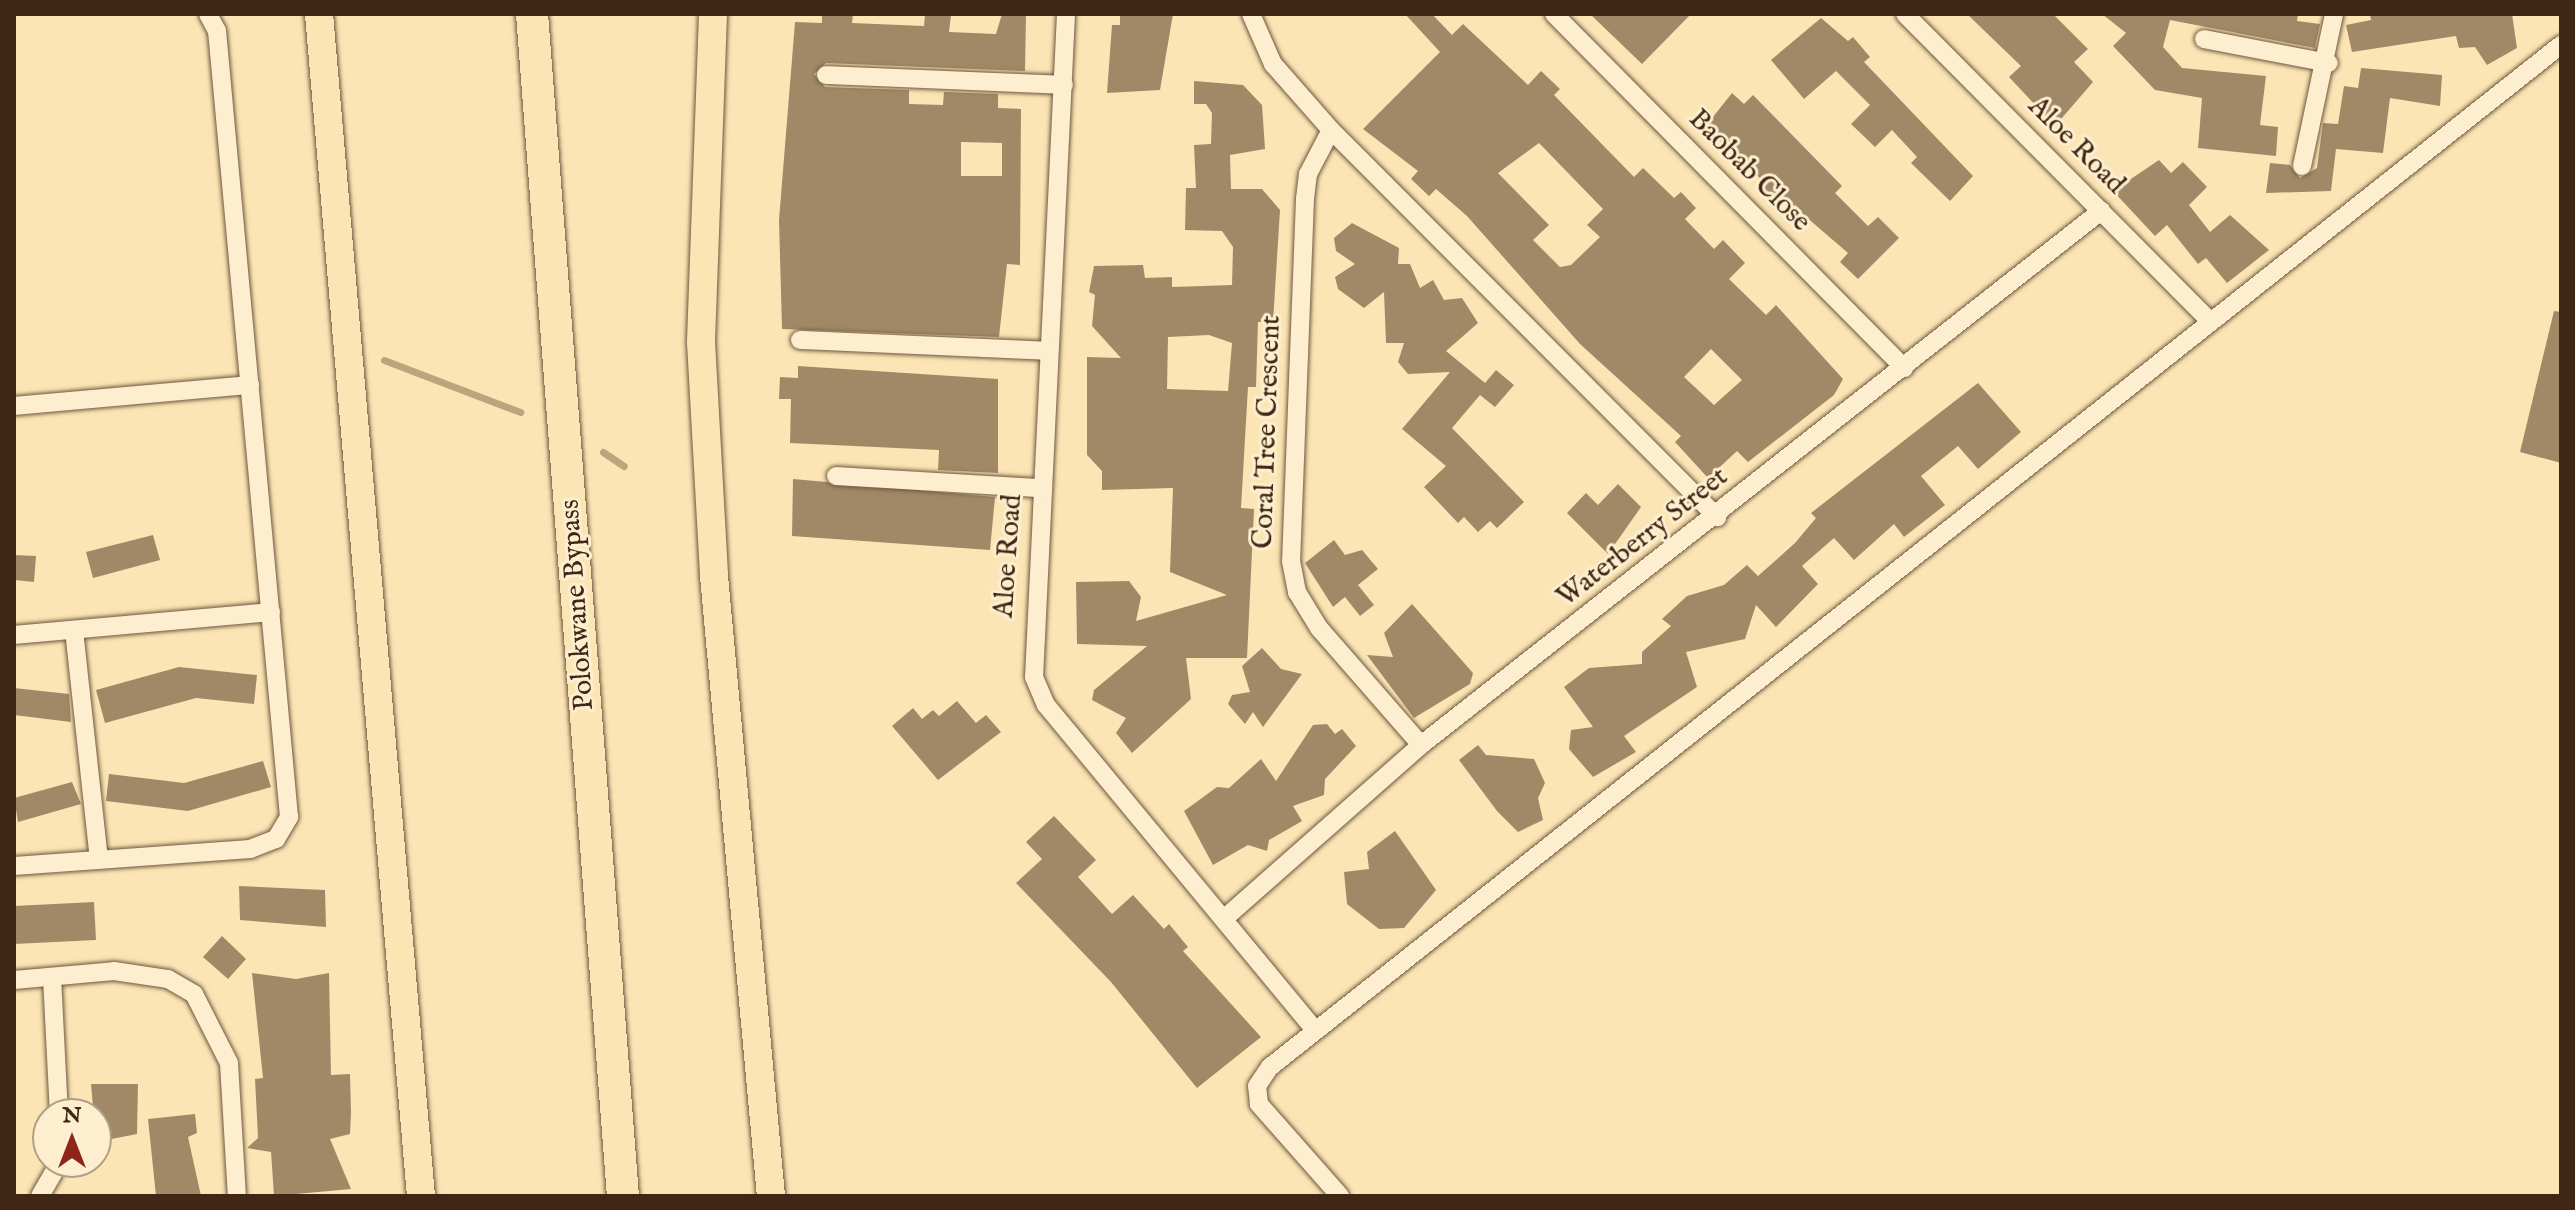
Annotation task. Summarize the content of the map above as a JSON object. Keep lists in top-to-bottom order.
{
  "streets": {
    "highway": ["Polokwane Bypass"],
    "street": [
      "Aloe Road",
      "Baobab Close",
      "Coral Tree Crescent",
      "Waterberry Street"
    ]
  },
  "crossings": [
    ["Aloe Road", "Waterberry Street"],
    ["Baobab Close", "Waterberry Street"],
    ["Coral Tree Crescent", "Waterberry Street"]
  ],
  "north": "top"
}
